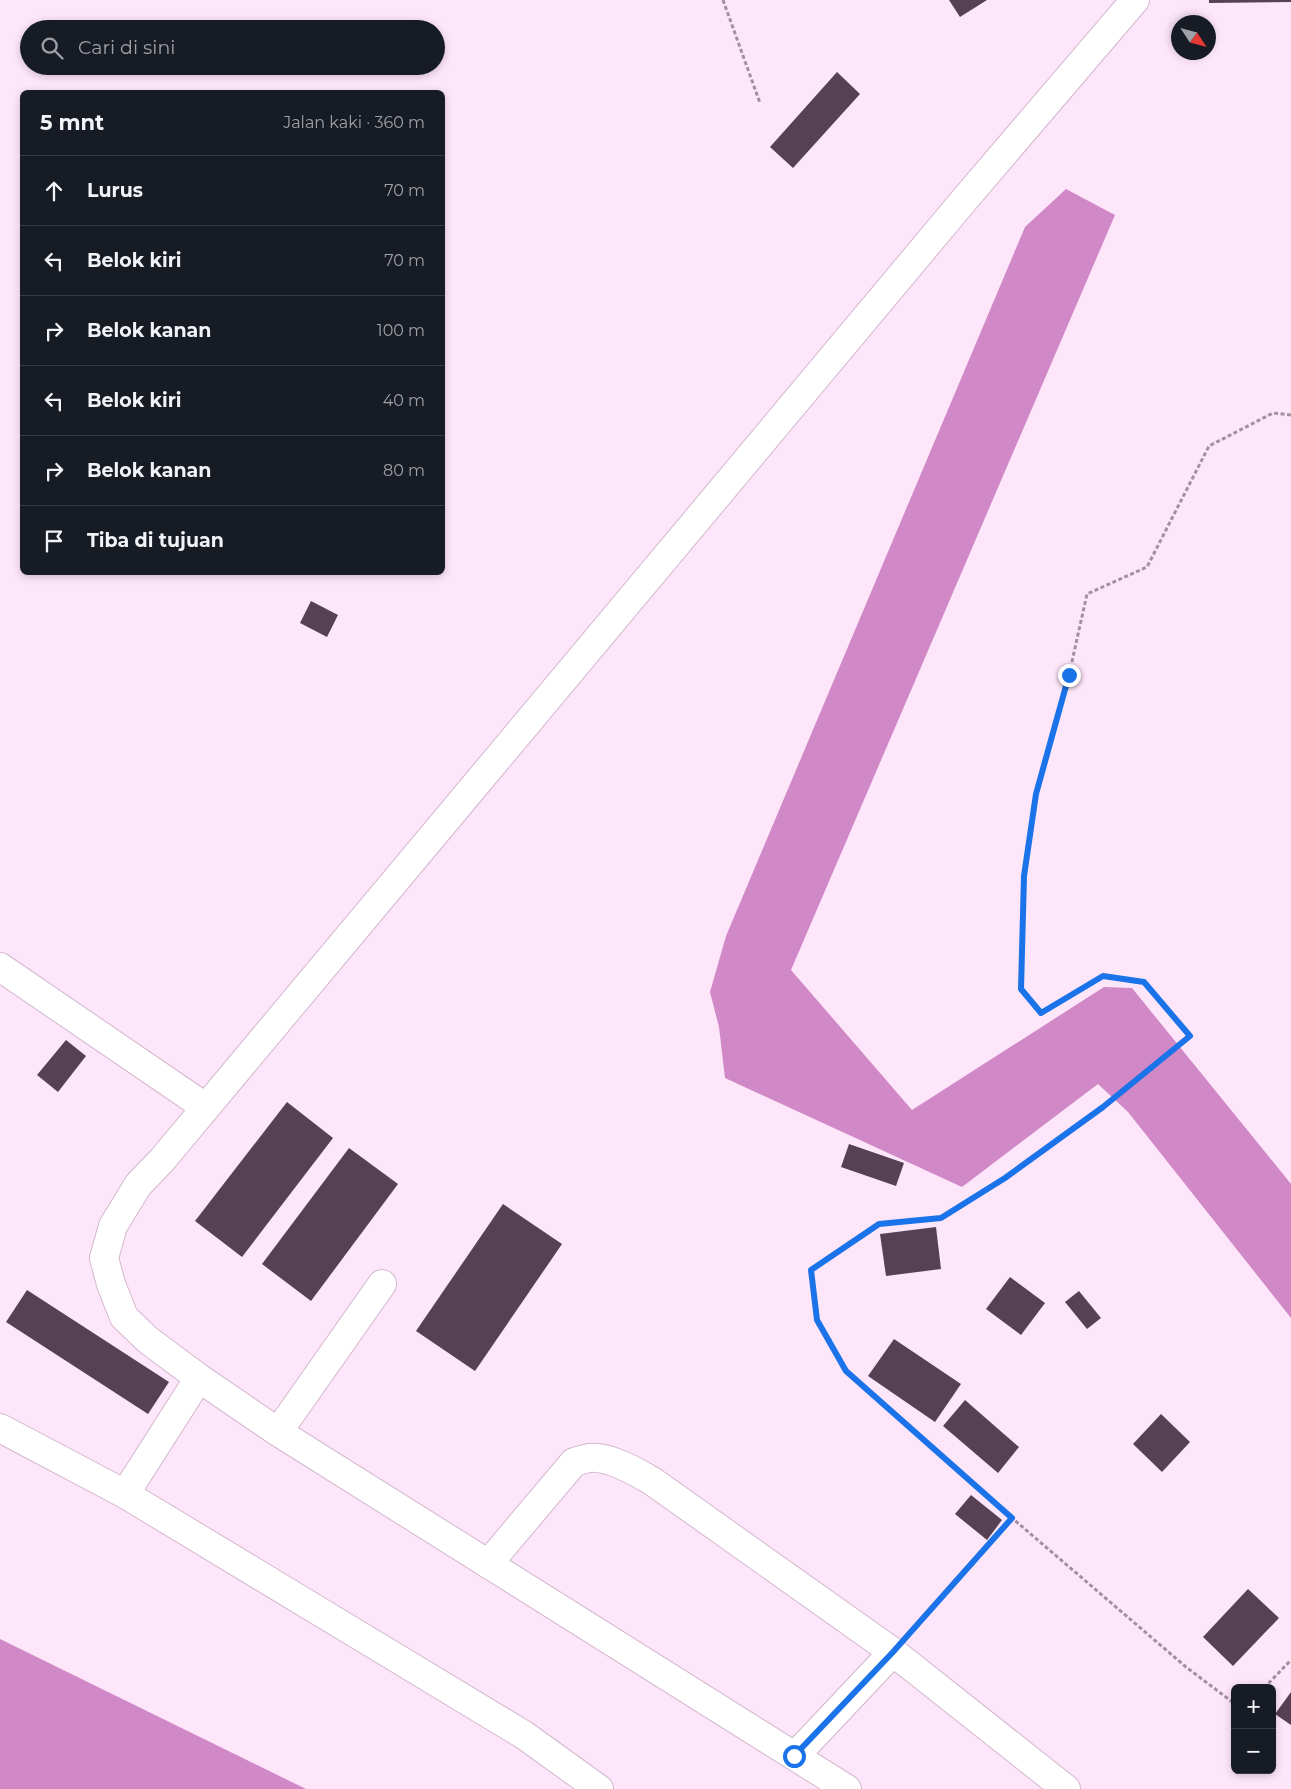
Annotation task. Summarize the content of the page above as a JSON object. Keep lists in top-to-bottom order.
{
  "north": "bottom right",
  "page": {
    "search": "Cari di sini",
    "heading": ["5 mnt", "Jalan kaki · 360 m"],
    "list": [
      ["Lurus", "70 m"],
      ["Belok kiri", "70 m"],
      ["Belok kanan", "100 m"],
      ["Belok kiri", "40 m"],
      ["Belok kanan", "80 m"],
      "Tiba di tujuan"
    ],
    "map_buttons": ["+", "−"]
  }
}
